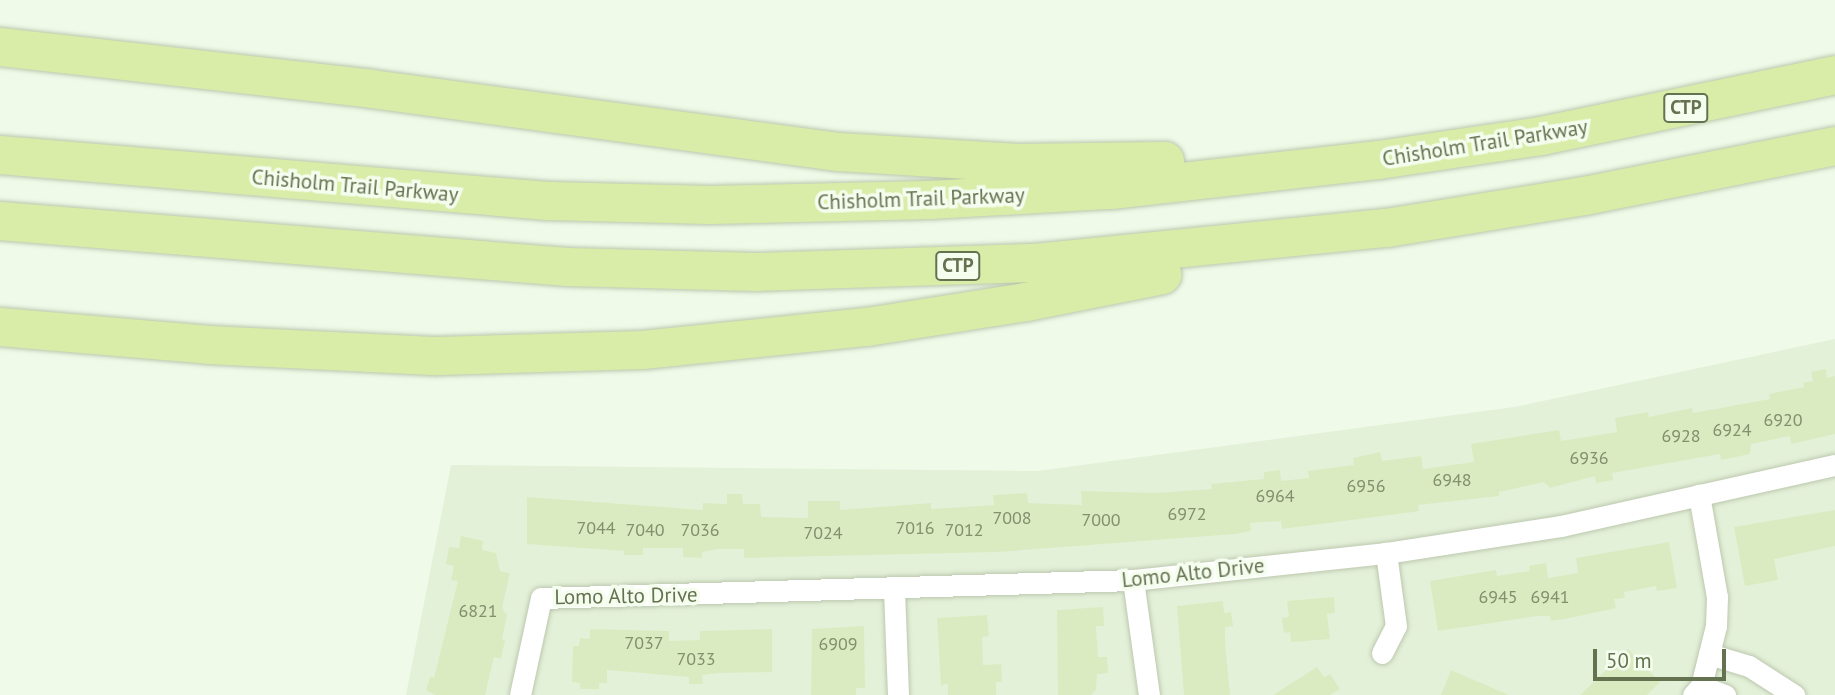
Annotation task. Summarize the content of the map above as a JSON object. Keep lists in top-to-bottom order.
{
  "streets": {
    "highway": ["CTP", "Chisholm Trail Parkway"],
    "street": ["Lomo Alto Drive"]
  },
  "house_numbers": [
    "6920",
    "6924",
    "6928",
    "6936",
    "6948",
    "6956",
    "6964",
    "6972",
    "7008",
    "7000",
    "7044",
    "7016",
    "7040",
    "7036",
    "7012",
    "7024",
    "6945",
    "6941",
    "6821",
    "7037",
    "6909",
    "7033"
  ],
  "scale_bar": "50 m"
}
